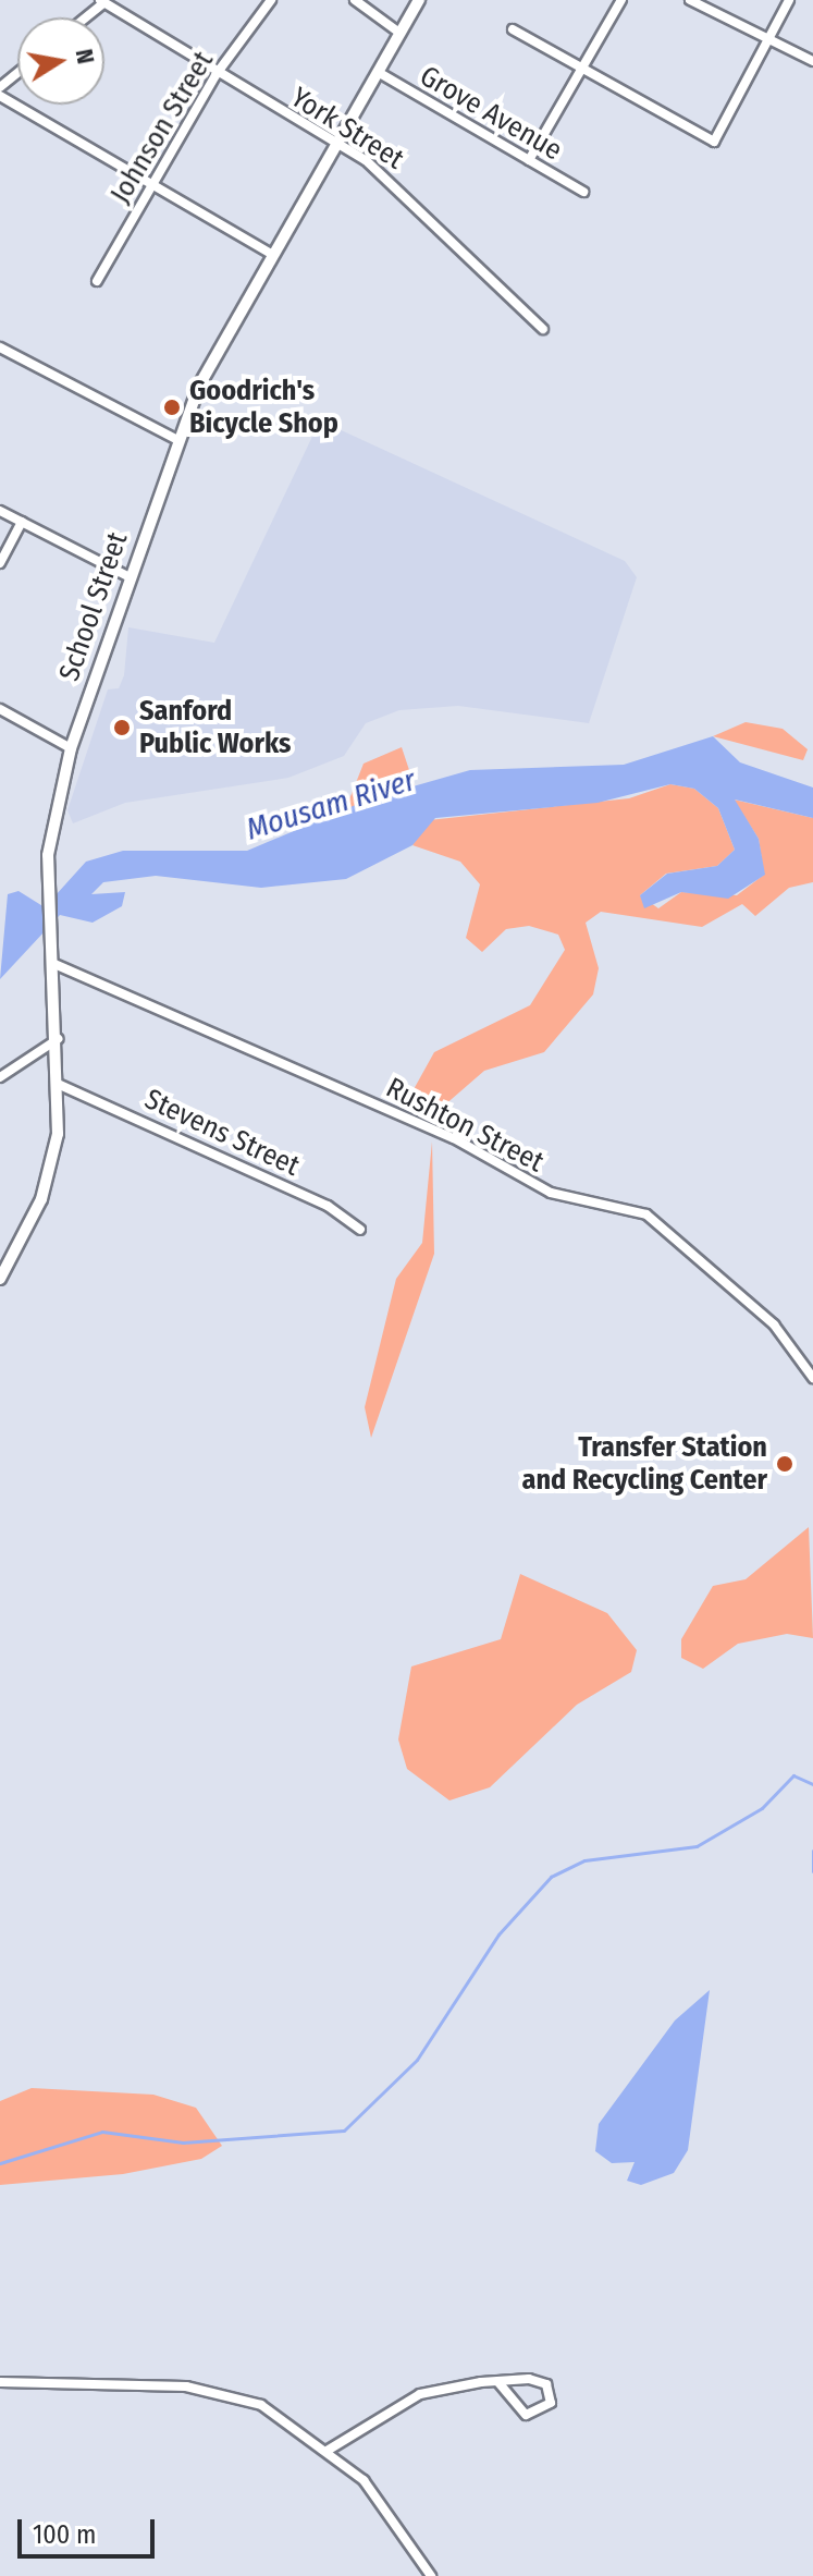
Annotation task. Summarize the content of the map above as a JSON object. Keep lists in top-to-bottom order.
{
  "streets": {
    "street": [
      "Grove Avenue",
      "Johnson Street",
      "York Street",
      "School Street",
      "Rushton Street",
      "Stevens Street"
    ]
  },
  "crossings": [
    ["Grove Avenue", "School Street"],
    ["Johnson Street", "York Street"],
    ["York Street", "School Street"],
    ["School Street", "Rushton Street"],
    ["School Street", "Stevens Street"]
  ],
  "water": ["Mousam River"],
  "places": ["Goodrich's Bicycle Shop", "Sanford Public Works", "Transfer Station and Recycling Center"],
  "scale_bar": "100 m",
  "north": "right"
}
